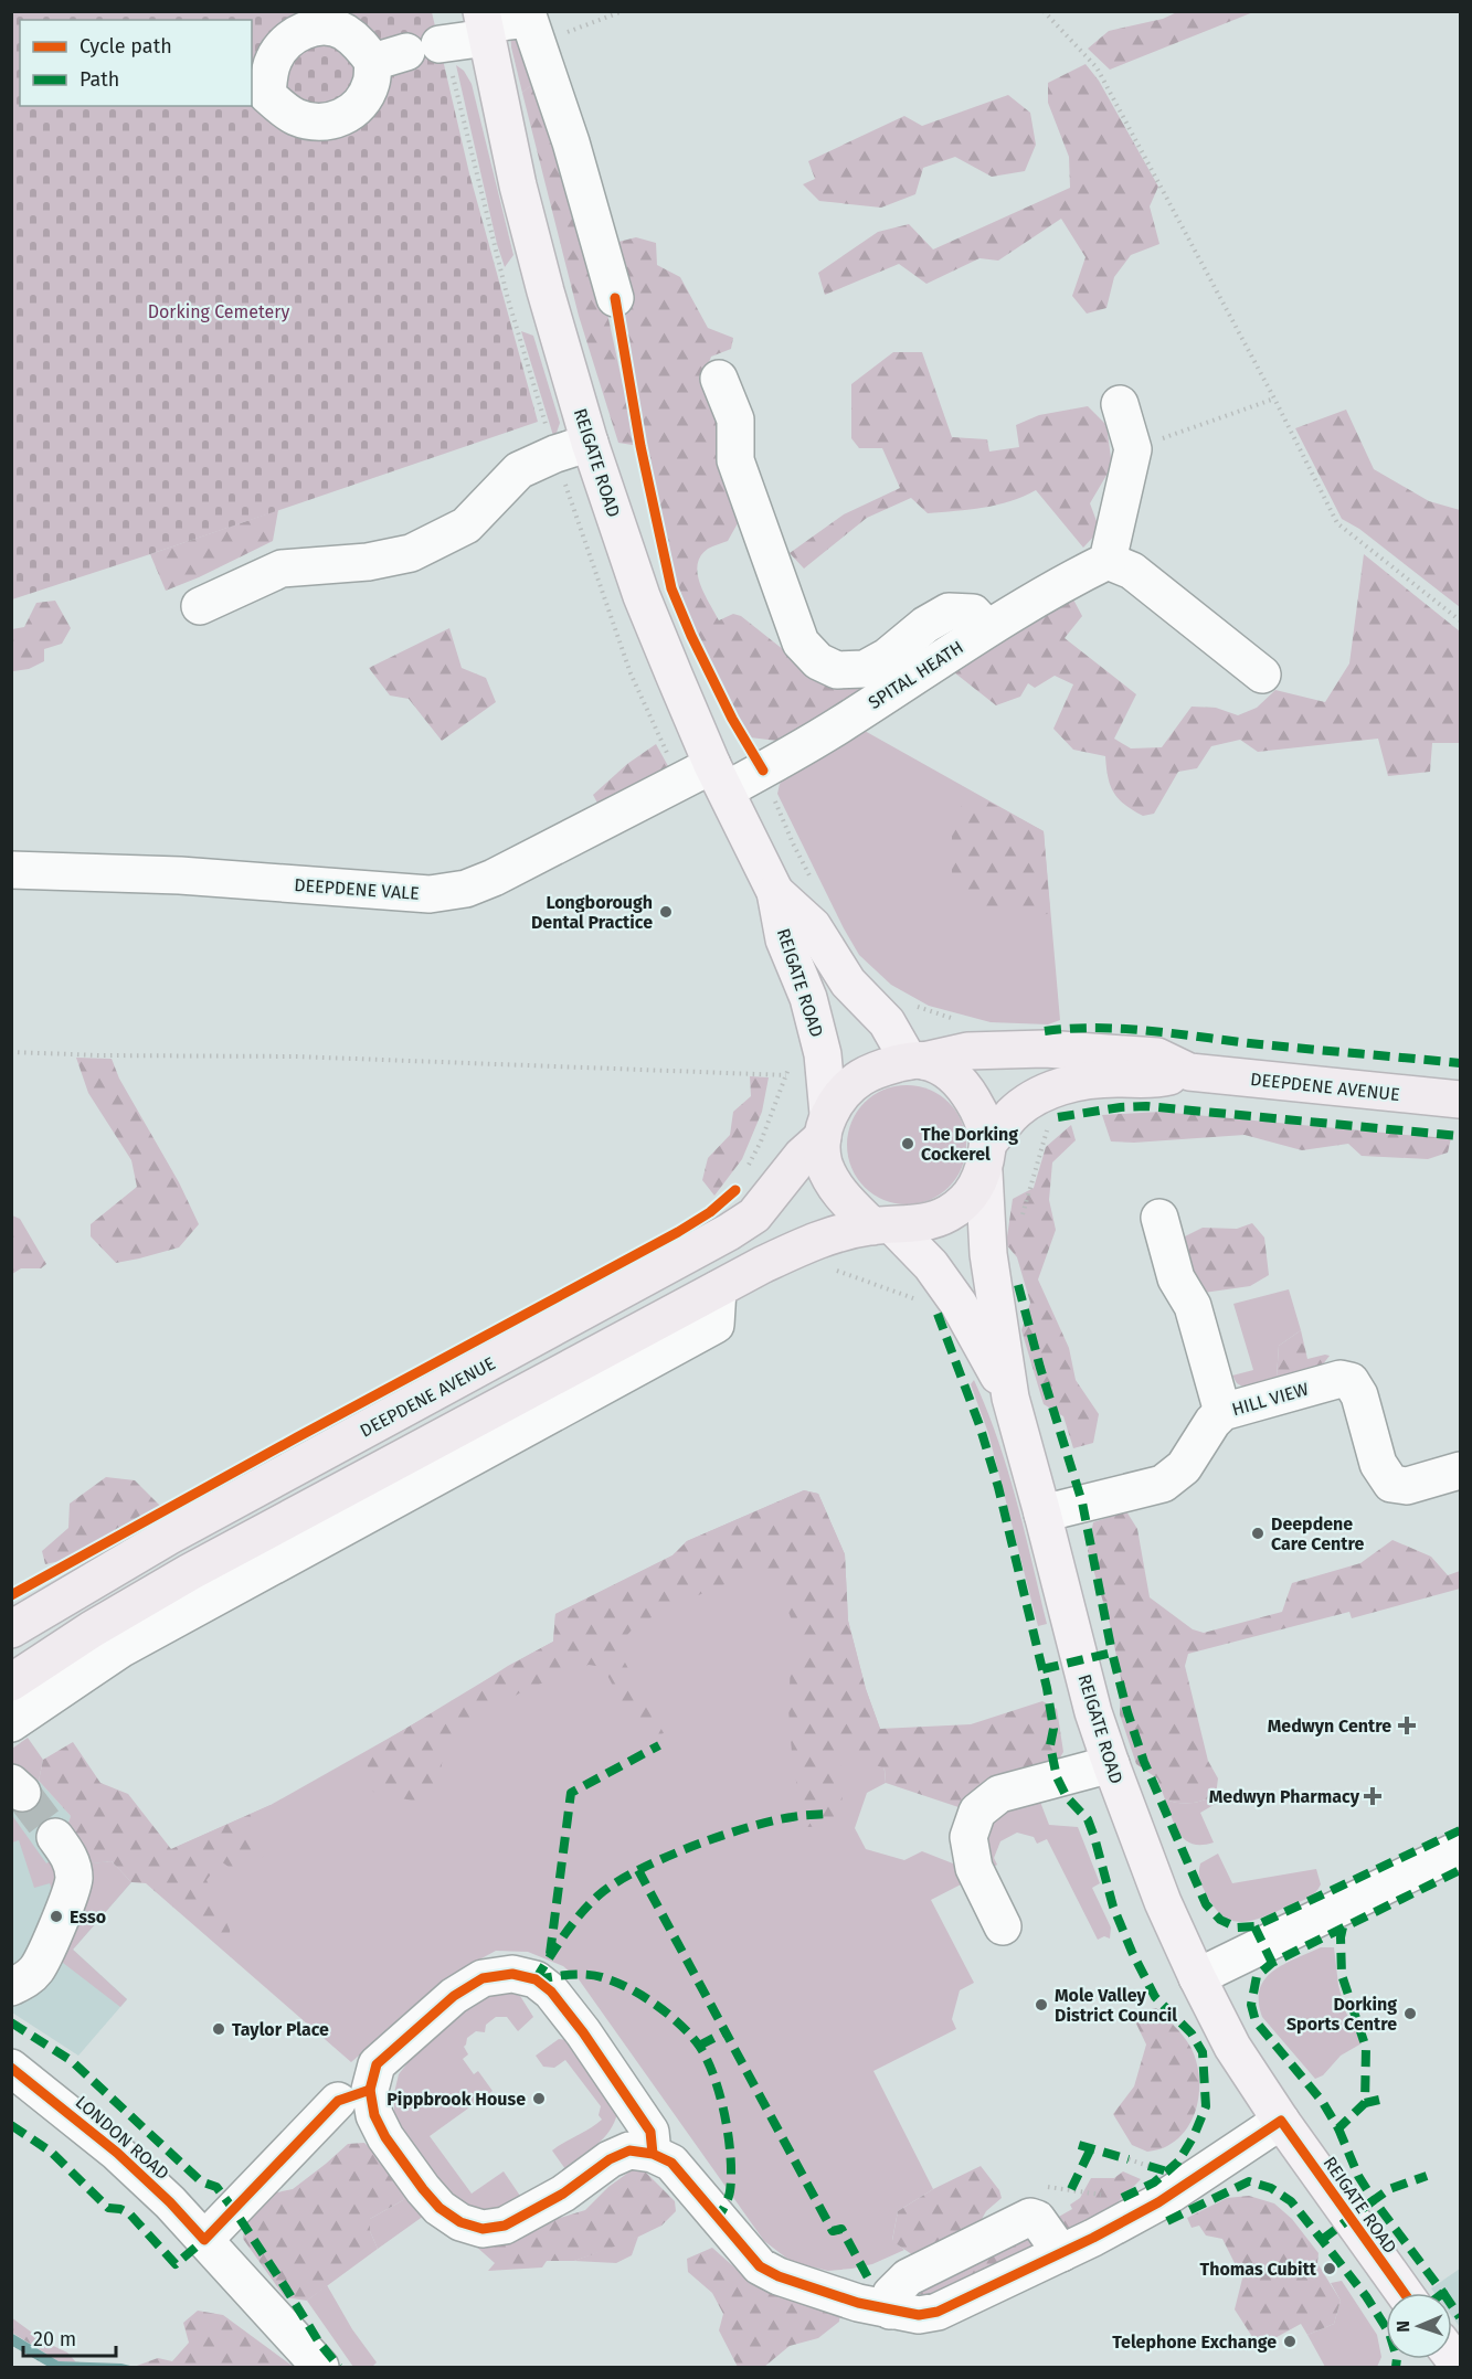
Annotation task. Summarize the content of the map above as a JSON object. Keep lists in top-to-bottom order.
{
  "streets": {
    "highway": ["DEEPDENE AVENUE"],
    "main road": ["REIGATE ROAD"],
    "street": [
      "SPITAL HEATH",
      "DEEPDENE VALE",
      "HILL VIEW",
      "LONDON ROAD"
    ]
  },
  "crossings": [
    ["REIGATE ROAD", "SPITAL HEATH"],
    ["REIGATE ROAD", "DEEPDENE VALE"],
    ["REIGATE ROAD", "DEEPDENE AVENUE"],
    ["REIGATE ROAD", "HILL VIEW"],
    ["SPITAL HEATH", "DEEPDENE VALE"]
  ],
  "parks": ["Dorking Cemetery"],
  "places": {
    "other": [
      "Longborough Dental Practice",
      "The Dorking Cockerel",
      "Deepdene Care Centre",
      "Esso",
      "Mole Valley District Council",
      "Dorking Sports Centre",
      "Taylor Place",
      "Pippbrook House",
      "Thomas Cubitt",
      "Telephone Exchange"
    ],
    "health": ["Medwyn Centre", "Medwyn Pharmacy"]
  },
  "legend": ["Cycle path", "Path"],
  "scale_bar": "20 m",
  "north": "left"
}
